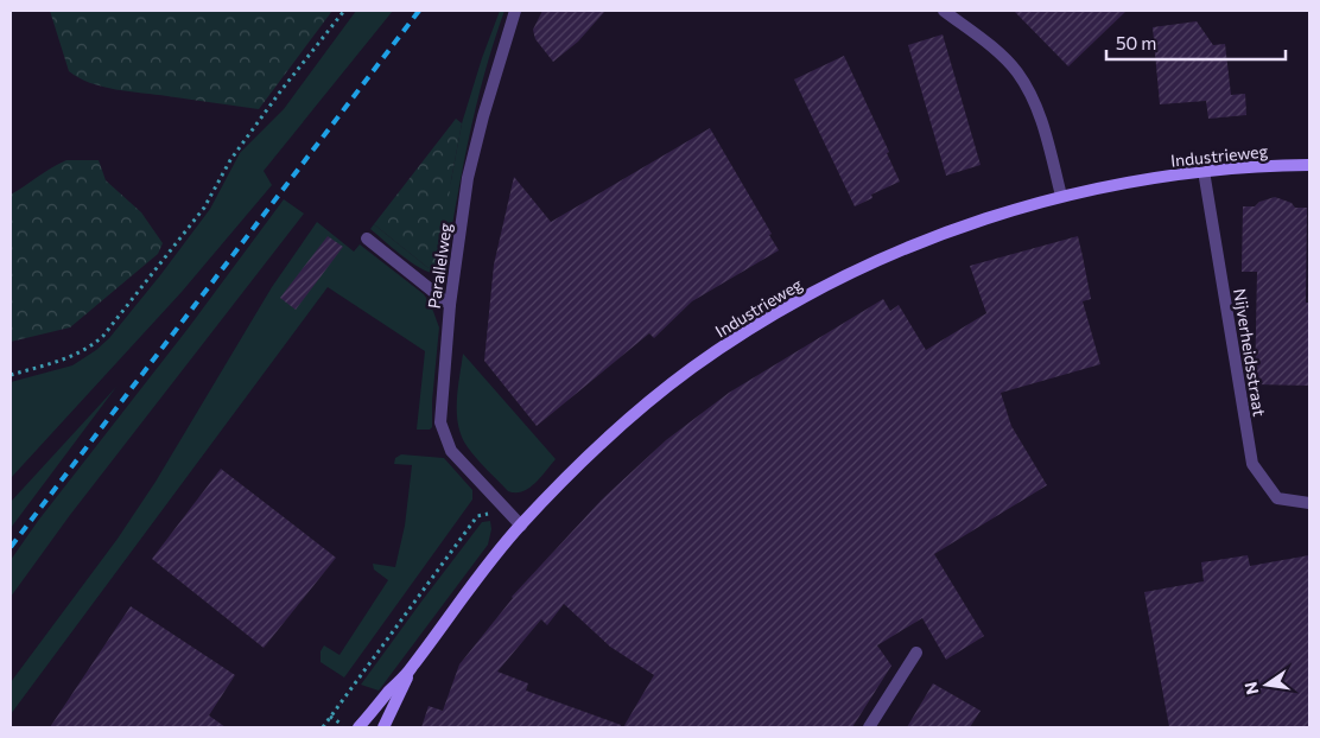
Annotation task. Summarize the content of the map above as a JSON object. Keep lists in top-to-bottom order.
{
  "streets": {
    "street": ["Industrieweg", "Parallelweg", "Nijverheidsstraat"]
  },
  "crossings": [
    ["Industrieweg", "Parallelweg"],
    ["Industrieweg", "Nijverheidsstraat"]
  ],
  "scale_bar": "50 m",
  "north": "left"
}
